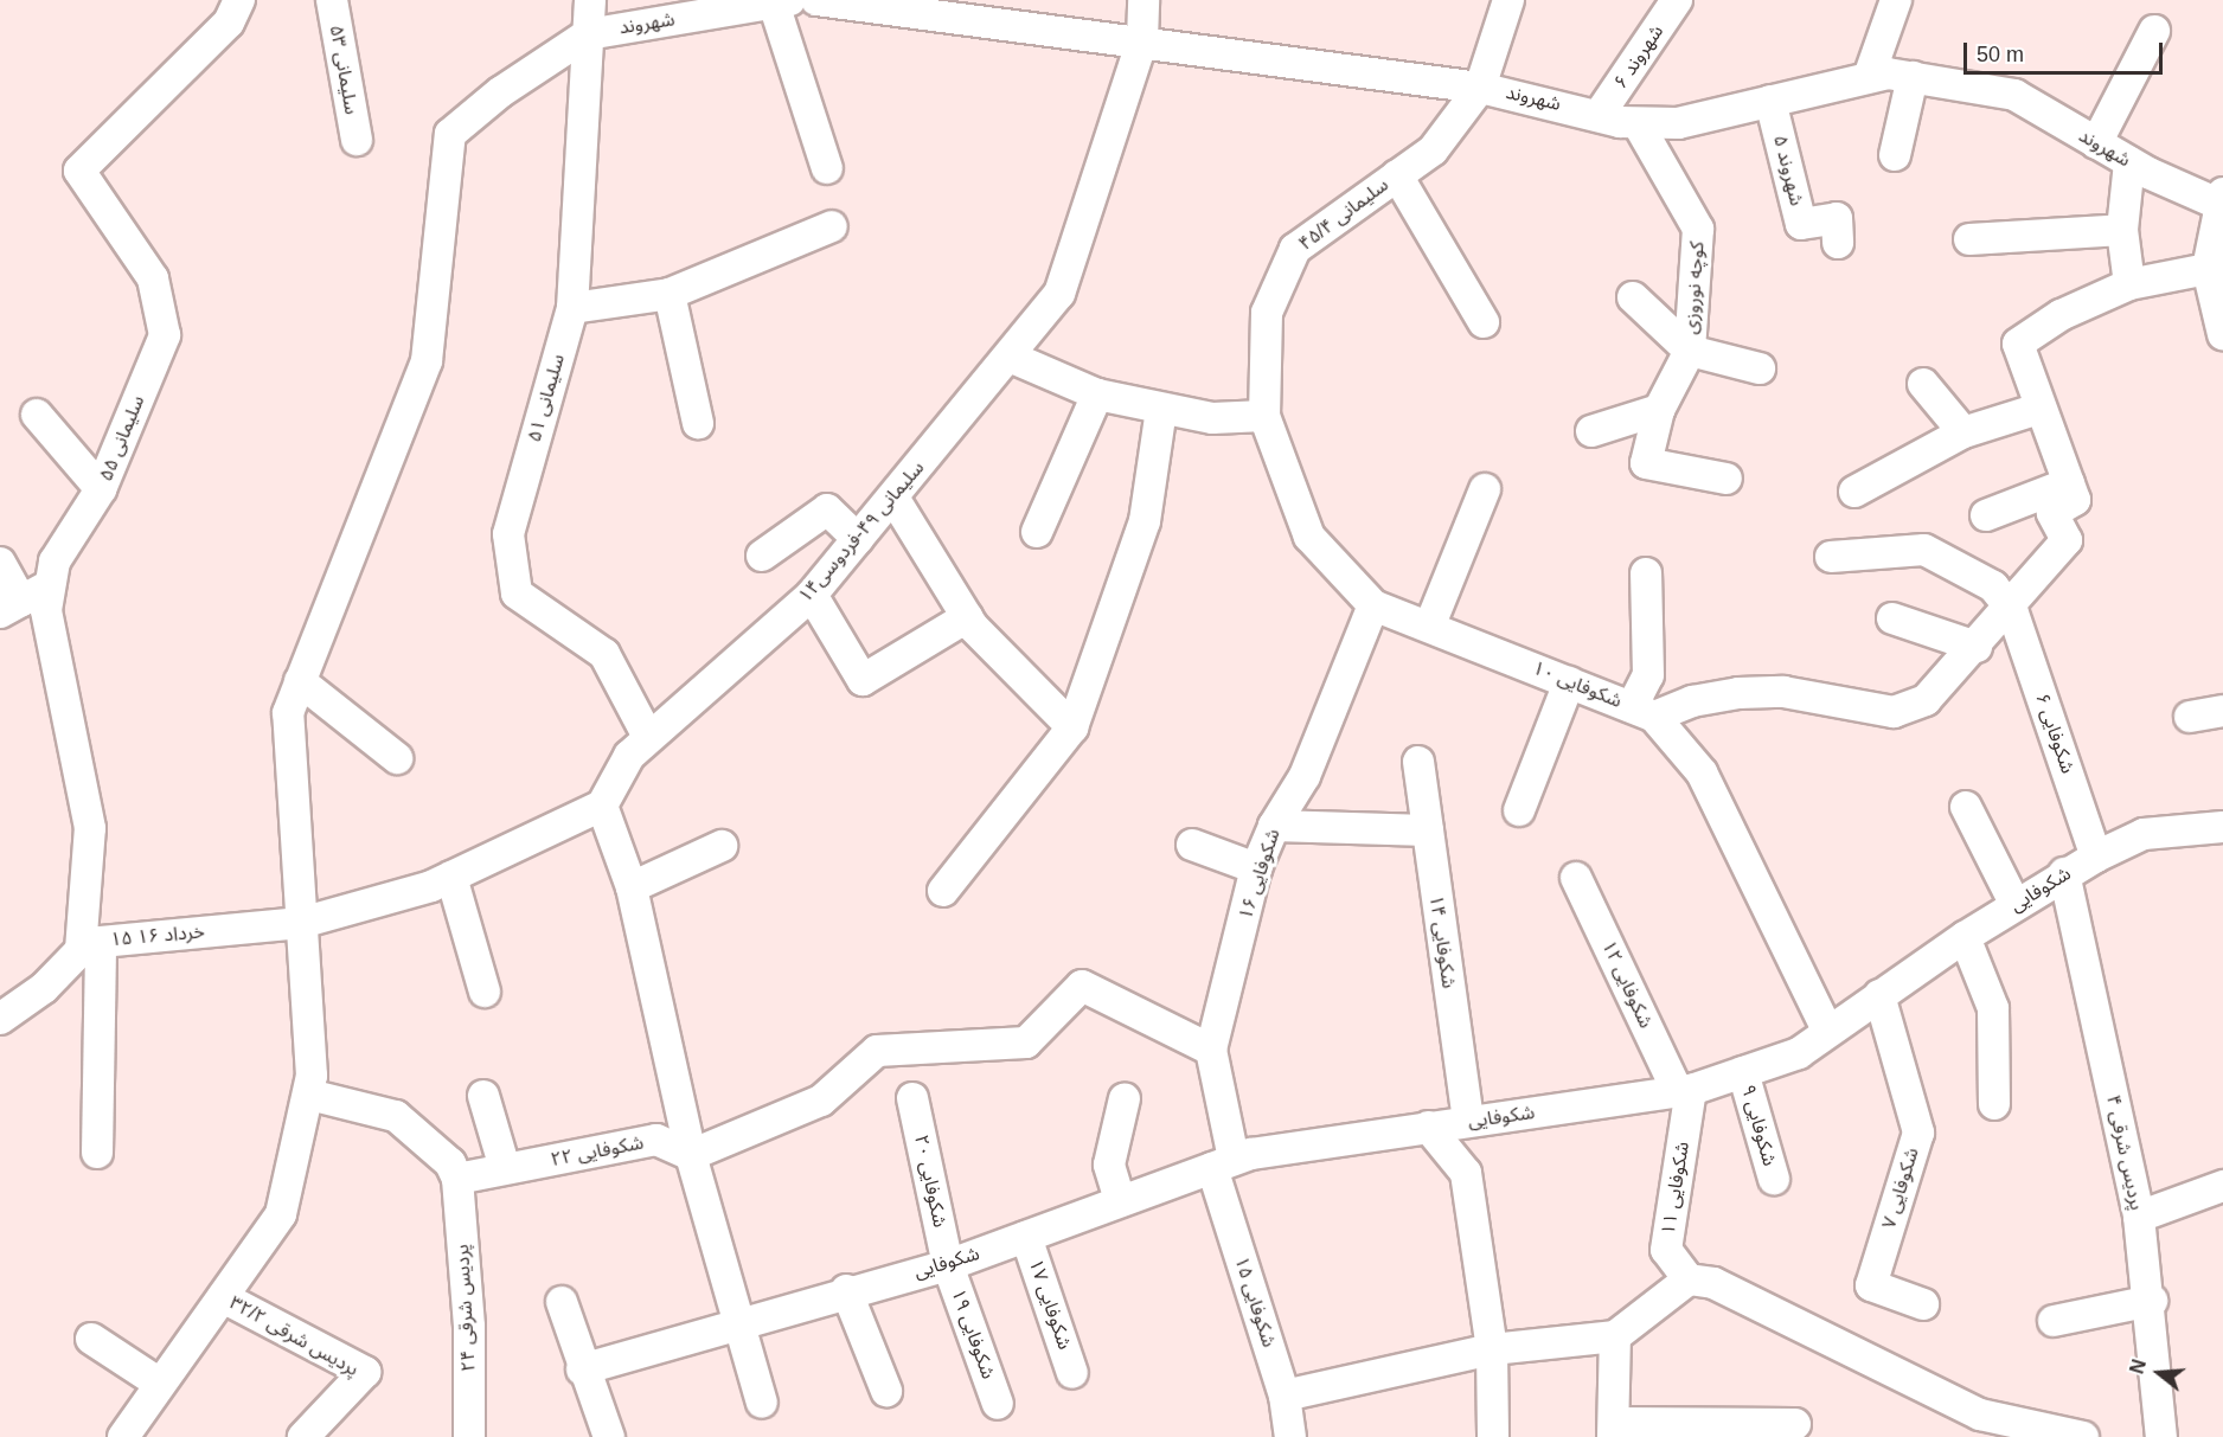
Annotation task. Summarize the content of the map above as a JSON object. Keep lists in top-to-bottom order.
{
  "streets": {
    "street": [
      "شهروند",
      "شهروند ۶",
      "سلیمانی ۵۳",
      "شهروند ۵",
      "سلیمانی ۴۵/۴",
      "کوچه نوروزی",
      "سلیمانی ۵۱",
      "سلیمانی ۵۵",
      "سلیمانی ۴۹-فردوسی۱۴",
      "شکوفایی ۱۰",
      "شکوفایی ۶",
      "شکوفایی ۱۶",
      "شکوفایی",
      "۱۵ خرداد ۱۶",
      "شکوفایی ۱۴",
      "شکوفایی ۱۲",
      "شکوفایی ۹",
      "شکوفایی ۲۲",
      "پردیس شرقی ۴",
      "شکوفایی ۲۰",
      "شکوفایی ۱۱",
      "شکوفایی ۷",
      "شکوفایی ۱۵",
      "شکوفایی ۱۷",
      "پردیس شرقی ۲۴",
      "شکوفایی ۱۹",
      "پردیس شرقی ۳۲/۲"
    ]
  },
  "crossings": [
    ["شهروند", "شهروند ۶"],
    ["شهروند", "شهروند ۵"],
    ["شهروند", "سلیمانی ۴۵/۴"],
    ["شهروند", "کوچه نوروزی"],
    ["شهروند", "سلیمانی ۵۱"],
    ["شهروند", "سلیمانی ۴۹-فردوسی۱۴"],
    ["سلیمانی ۴۵/۴", "شکوفایی ۱۰"],
    ["سلیمانی ۵۱", "سلیمانی ۴۹-فردوسی۱۴"],
    ["سلیمانی ۵۵", "۱۵ خرداد ۱۶"],
    ["شکوفایی ۱۰", "شکوفایی ۱۶"],
    ["شکوفایی ۱۰", "شکوفایی"],
    ["شکوفایی ۶", "شکوفایی"],
    ["شکوفایی ۱۶", "شکوفایی"],
    ["شکوفایی ۱۶", "شکوفایی ۱۵"],
    ["شکوفایی", "شکوفایی ۱۴"],
    ["شکوفایی", "شکوفایی ۱۲"],
    ["شکوفایی", "شکوفایی ۹"],
    ["شکوفایی", "پردیس شرقی ۴"],
    ["شکوفایی", "شکوفایی ۲۰"],
    ["شکوفایی", "شکوفایی ۱۱"],
    ["شکوفایی", "شکوفایی ۷"],
    ["شکوفایی", "شکوفایی ۱۵"],
    ["شکوفایی", "شکوفایی ۱۷"],
    ["شکوفایی", "شکوفایی ۱۹"],
    ["شکوفایی ۱۲", "شکوفایی ۱۱"],
    ["شکوفایی ۲۲", "پردیس شرقی ۲۴"],
    ["شکوفایی ۲۰", "شکوفایی ۱۹"]
  ],
  "scale_bar": "50 m",
  "north": "left"
}
